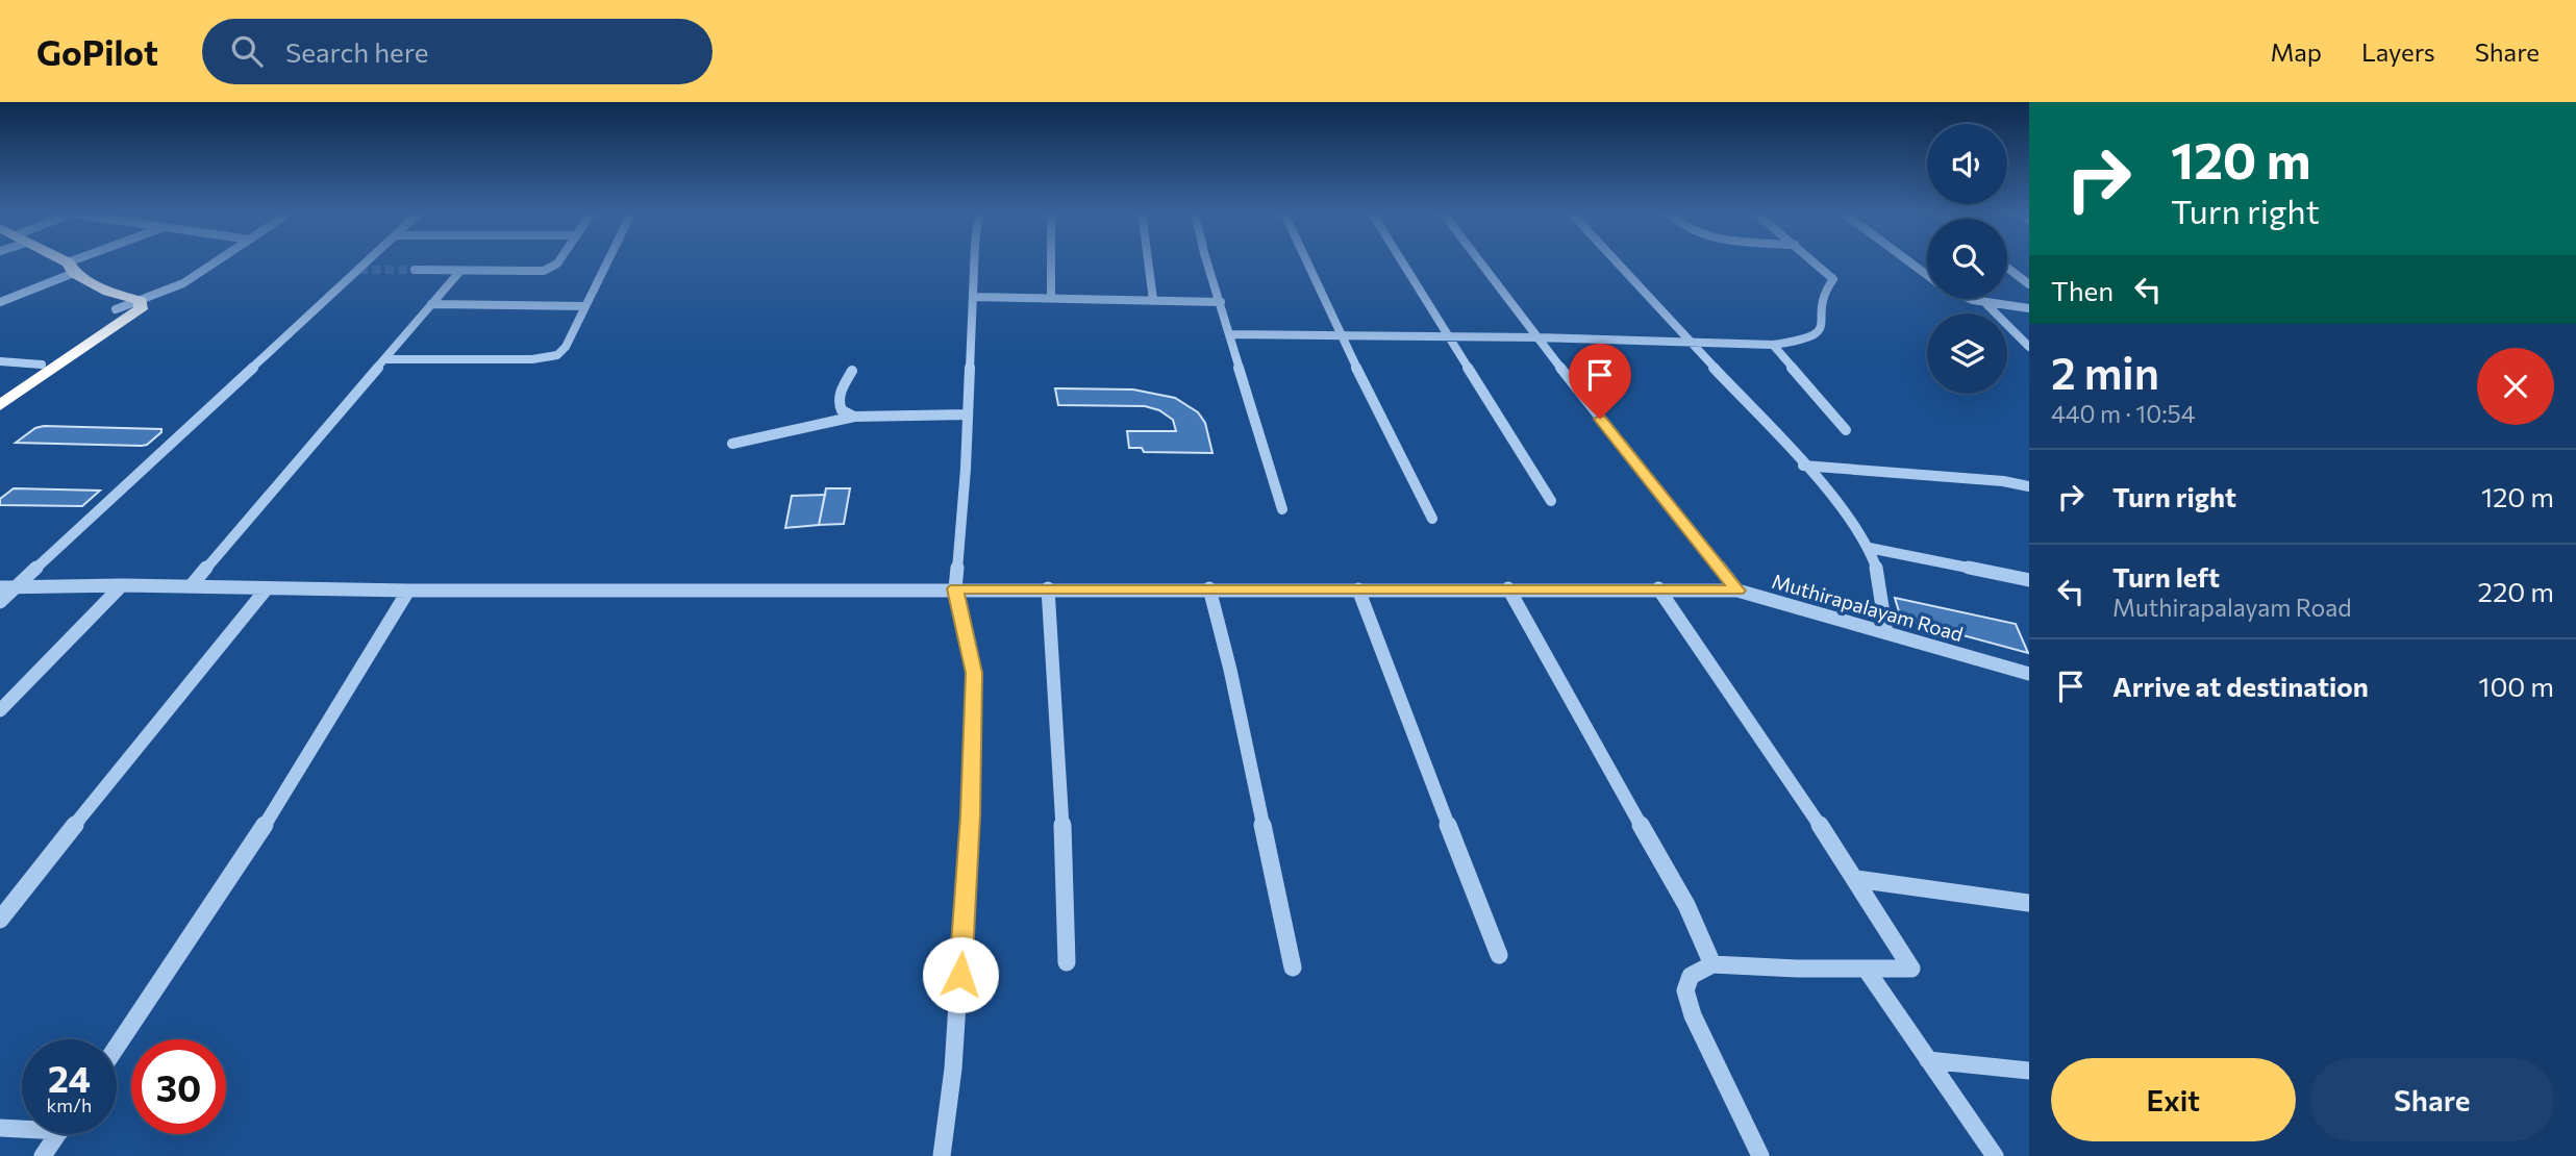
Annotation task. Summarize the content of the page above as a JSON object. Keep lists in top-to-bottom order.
{
  "streets": {
    "street": ["Muthirapalayam Road"]
  },
  "page": {
    "header": "GoPilot",
    "search": "Search here",
    "nav": ["Map", "Layers", "Share"],
    "turn": ["120 m", "Turn right"],
    "then": "Then",
    "heading": ["2 min", "440 m · 10:54"],
    "list": [
      {
        "name": "Turn right",
        "value": "120 m"
      },
      {
        "name": "Turn left",
        "note": "Muthirapalayam Road",
        "value": "220 m"
      },
      {
        "name": "Arrive at destination",
        "value": "100 m"
      }
    ],
    "speed": "24 km/h",
    "limit": "30",
    "buttons": ["Exit", "Share"]
  }
}
